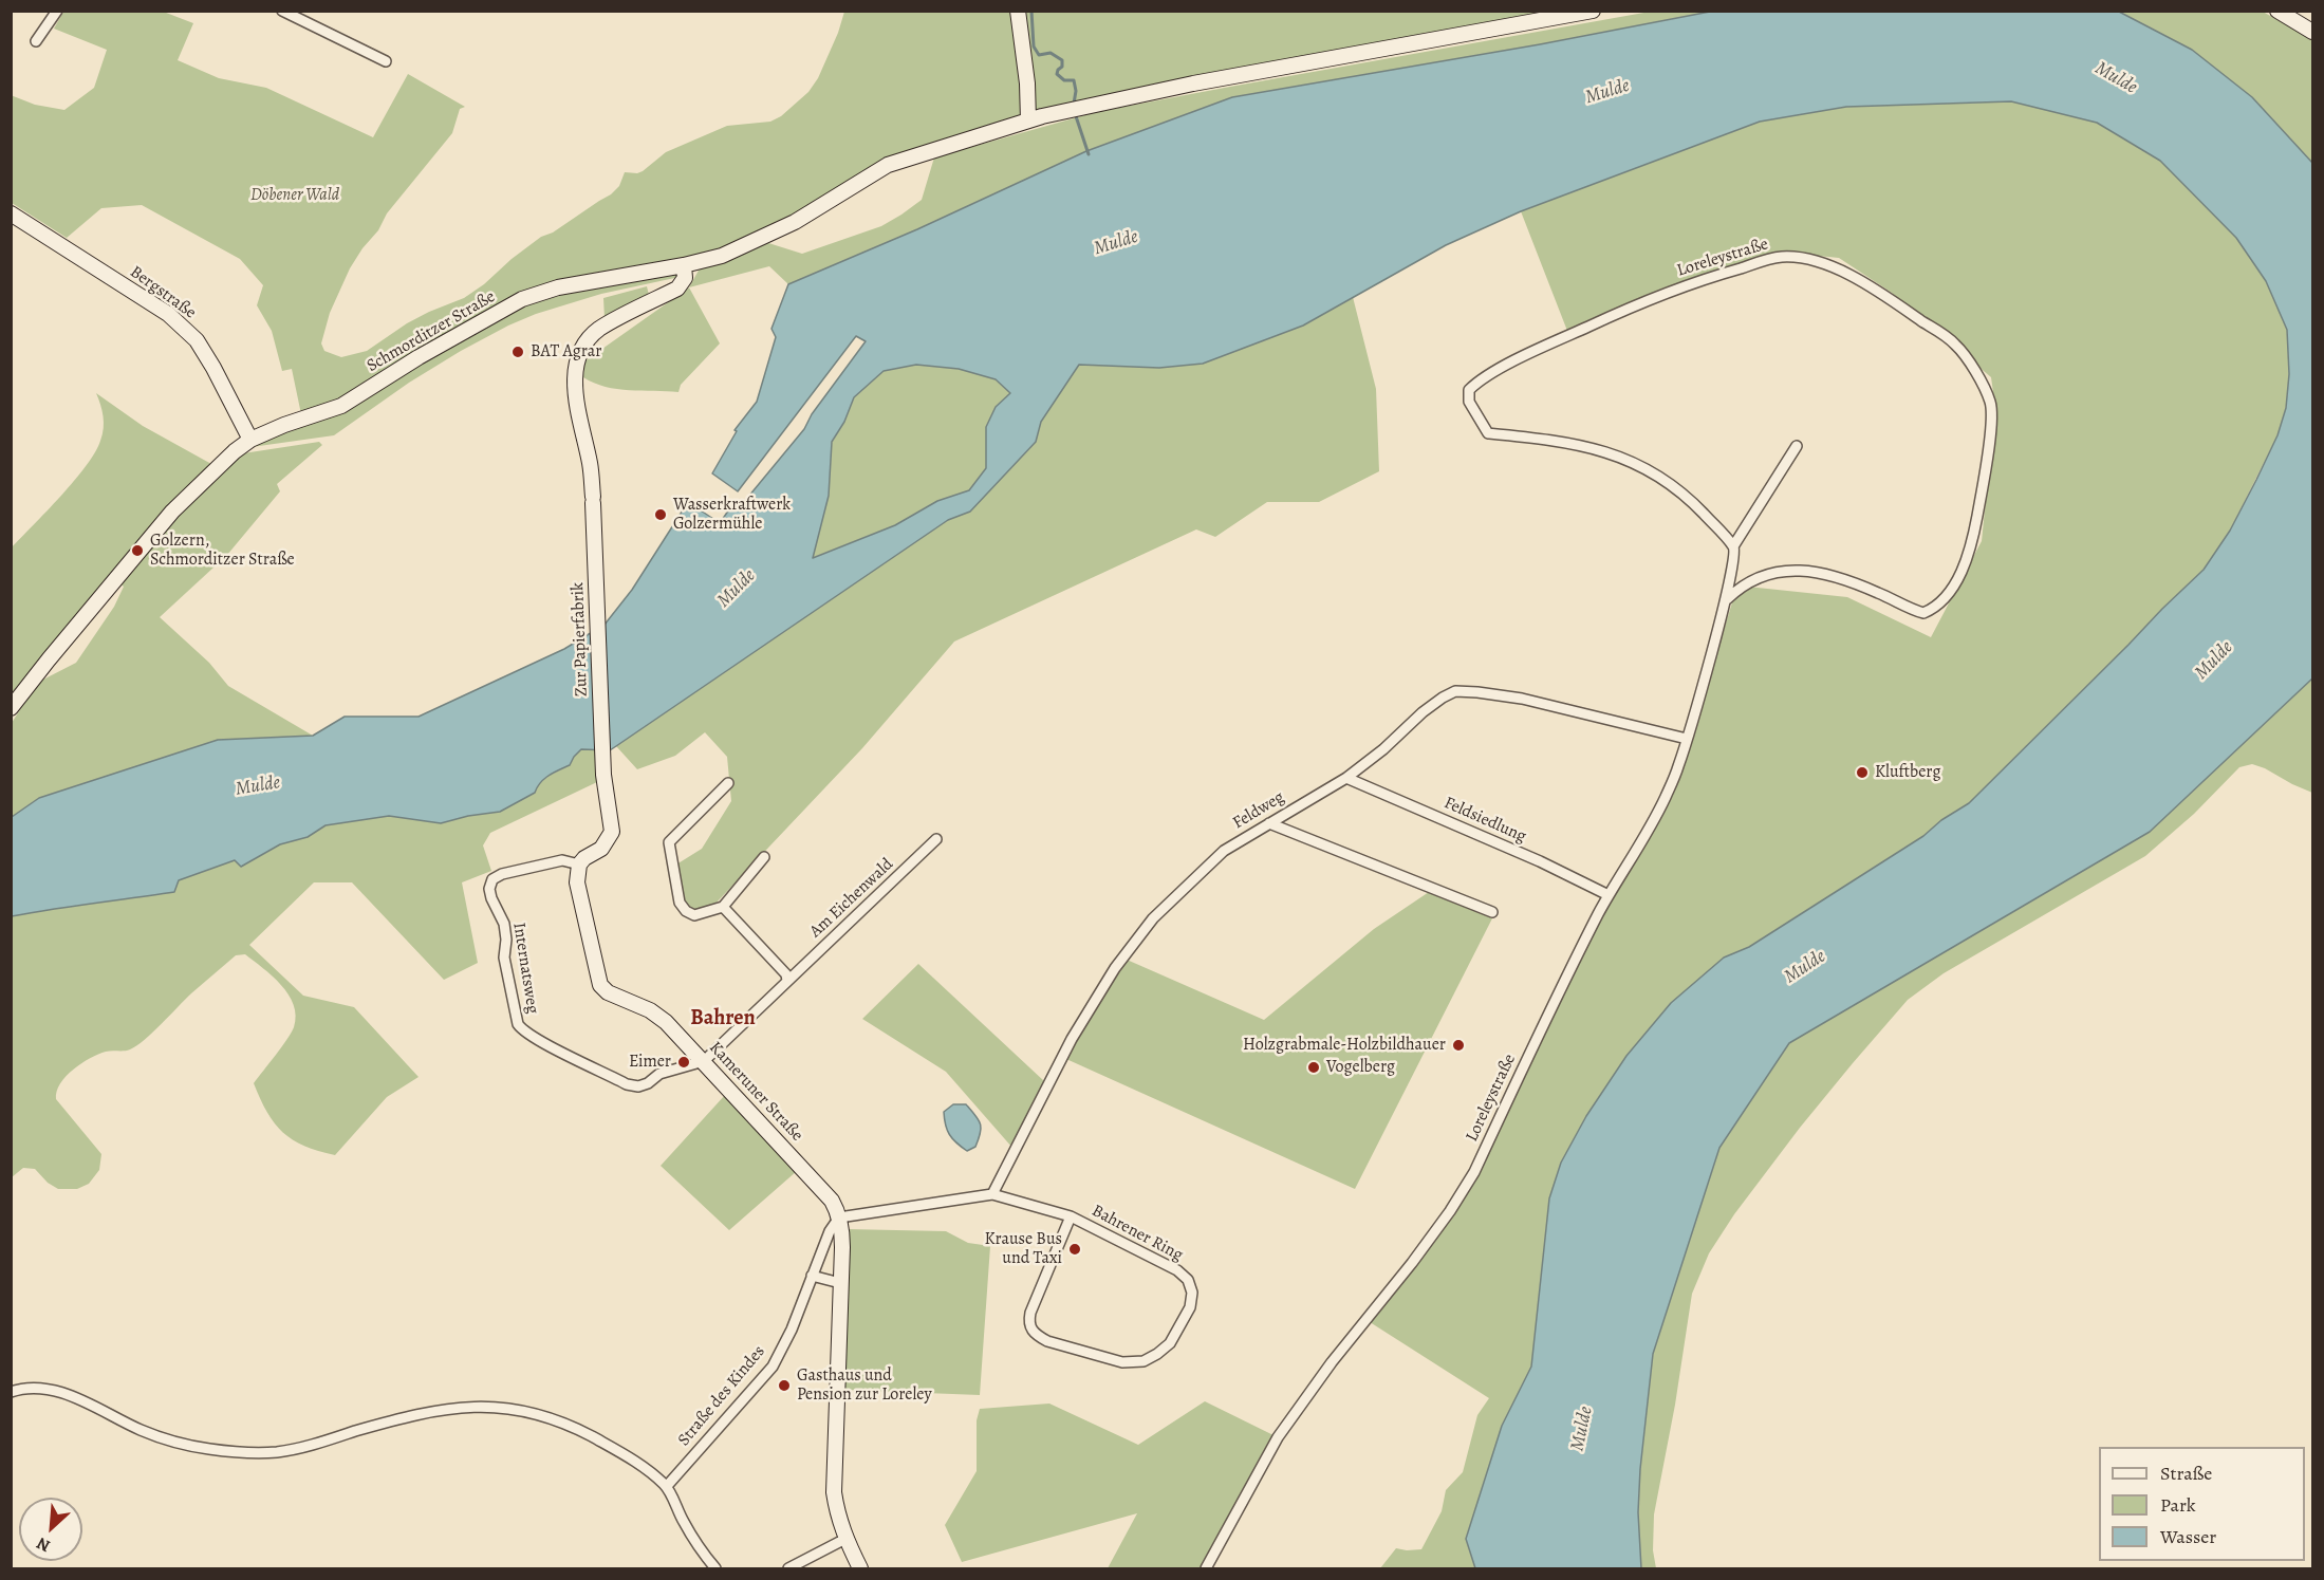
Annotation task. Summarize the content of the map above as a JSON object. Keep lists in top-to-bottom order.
{
  "streets": {
    "street": [
      "Loreleystraße",
      "Bergstraße",
      "Schmorditzer Straße",
      "Zur Papierfabrik",
      "Feldweg",
      "Feldsiedlung",
      "Am Eichenwald",
      "Internatsweg",
      "Kameruner Straße",
      "Bahrener Ring",
      "Straße des Kindes"
    ]
  },
  "crossings": [
    ["Loreleystraße", "Feldweg"],
    ["Loreleystraße", "Feldsiedlung"],
    ["Bergstraße", "Schmorditzer Straße"],
    ["Schmorditzer Straße", "Zur Papierfabrik"],
    ["Zur Papierfabrik", "Internatsweg"],
    ["Zur Papierfabrik", "Kameruner Straße"],
    ["Feldweg", "Feldsiedlung"],
    ["Feldweg", "Bahrener Ring"],
    ["Am Eichenwald", "Internatsweg"],
    ["Am Eichenwald", "Kameruner Straße"],
    ["Internatsweg", "Kameruner Straße"],
    ["Kameruner Straße", "Bahrener Ring"],
    ["Kameruner Straße", "Straße des Kindes"],
    ["Bahrener Ring", "Straße des Kindes"]
  ],
  "districts": ["Bahren"],
  "water": ["Mulde"],
  "parks": ["Döbener Wald"],
  "places": [
    "BAT Agrar",
    "Wasserkraftwerk Golzermühle",
    "Golzern, Schmorditzer Straße",
    "Kluftberg",
    "Holzgrabmale-Holzbildhauer",
    "Eimer",
    "Vogelberg",
    "Krause Bus und Taxi",
    "Gasthaus und Pension zur Loreley"
  ],
  "legend": ["Straße", "Park", "Wasser"],
  "north": "bottom left"
}
